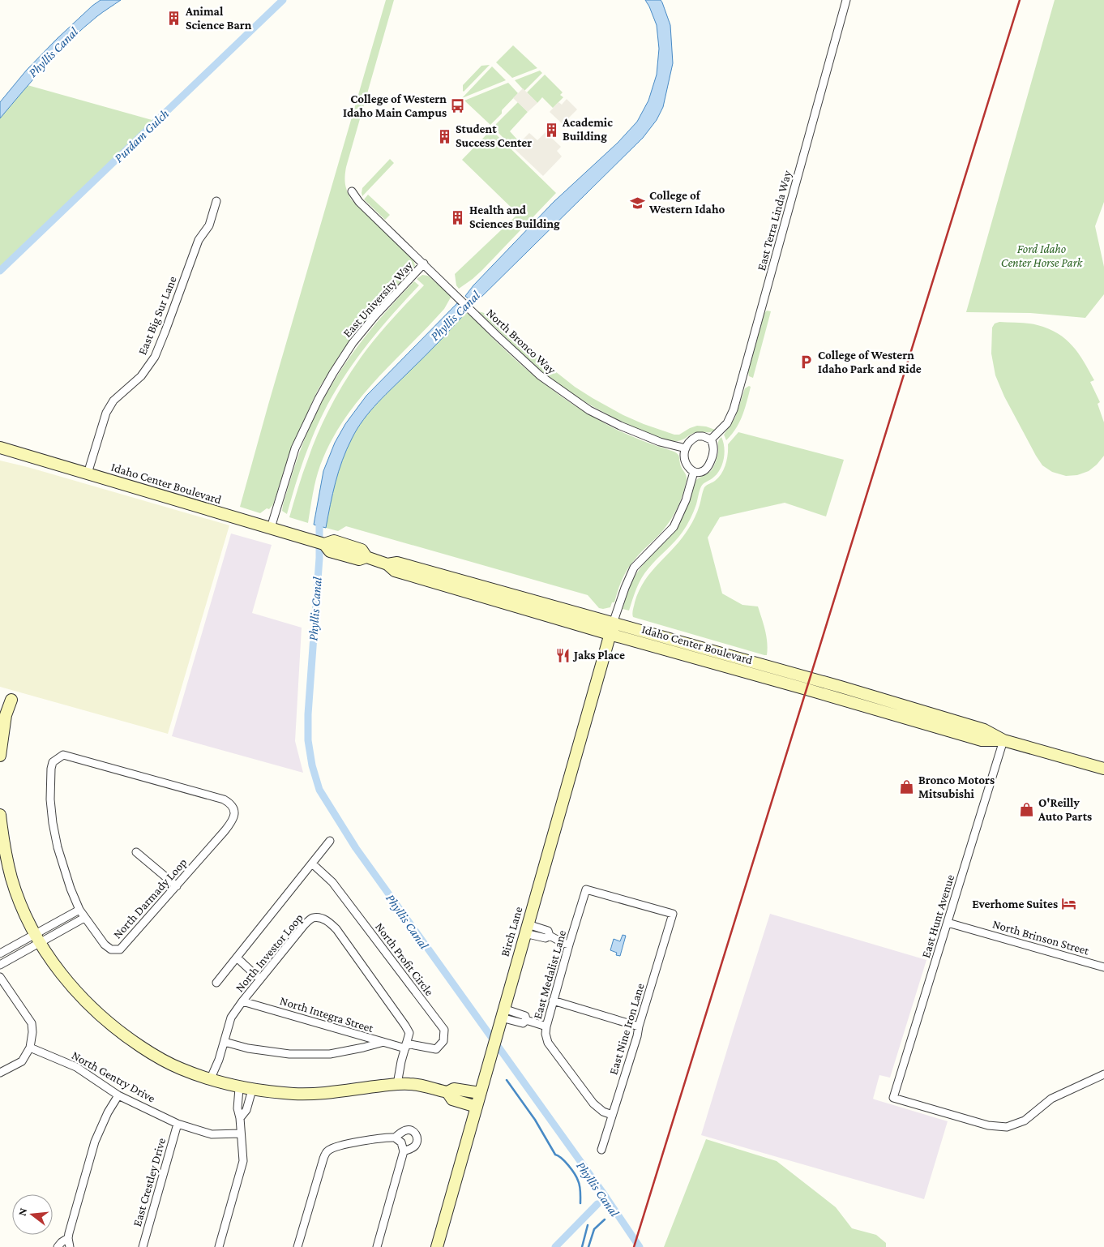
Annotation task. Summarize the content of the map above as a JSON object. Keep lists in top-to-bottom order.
{
  "streets": {
    "street": [
      "East Terra Linda Way",
      "East University Way",
      "East Big Sur Lane",
      "North Bronco Way",
      "Idaho Center Boulevard",
      "North Darmady Loop",
      "East Hunt Avenue",
      "Birch Lane",
      "North Brinson Street",
      "North Investor Loop",
      "North Profit Circle",
      "East Medalist Lane",
      "North Integra Street",
      "East Nine Iron Lane",
      "North Gentry Drive",
      "East Crestley Drive"
    ]
  },
  "crossings": [
    ["East Terra Linda Way", "North Bronco Way"],
    ["East University Way", "North Bronco Way"],
    ["East University Way", "Idaho Center Boulevard"],
    ["East Big Sur Lane", "Idaho Center Boulevard"],
    ["Idaho Center Boulevard", "East Hunt Avenue"],
    ["Idaho Center Boulevard", "Birch Lane"],
    ["East Hunt Avenue", "North Brinson Street"],
    ["North Investor Loop", "North Profit Circle"],
    ["North Investor Loop", "North Integra Street"],
    ["North Profit Circle", "North Integra Street"],
    ["East Medalist Lane", "East Nine Iron Lane"],
    ["North Gentry Drive", "East Crestley Drive"]
  ],
  "water": ["Phyllis Canal", "Purdam Gulch"],
  "parks": ["Ford Idaho Center Horse Park"],
  "places": {
    "building": [
      "Animal Science Barn",
      "Academic Building",
      "Student Success Center",
      "Health and Sciences Building"
    ],
    "bus stop": ["College of Western Idaho Main Campus"],
    "school or university": ["College of Western Idaho"],
    "parking": ["College of Western Idaho Park and Ride"],
    "restaurant": ["Jaks Place"],
    "shop": ["Bronco Motors Mitsubishi", "O'Reilly Auto Parts"],
    "hotel": ["Everhome Suites"]
  },
  "north": "left"
}
